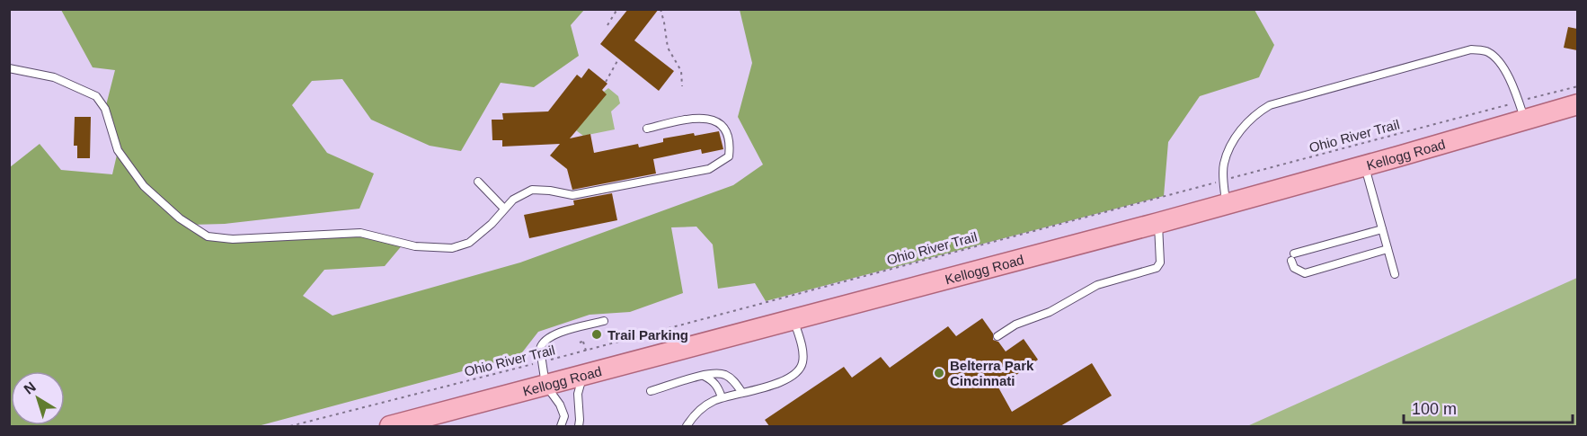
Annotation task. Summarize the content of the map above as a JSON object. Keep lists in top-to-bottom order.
{
  "streets": {
    "main road": ["Kellogg Road"],
    "path": ["Ohio River Trail"]
  },
  "crossings": [
    ["Ohio River Trail", "Kellogg Road"]
  ],
  "places": ["Trail Parking", "Belterra Park Cincinnati"],
  "scale_bar": "100 m",
  "north": "top left"
}
